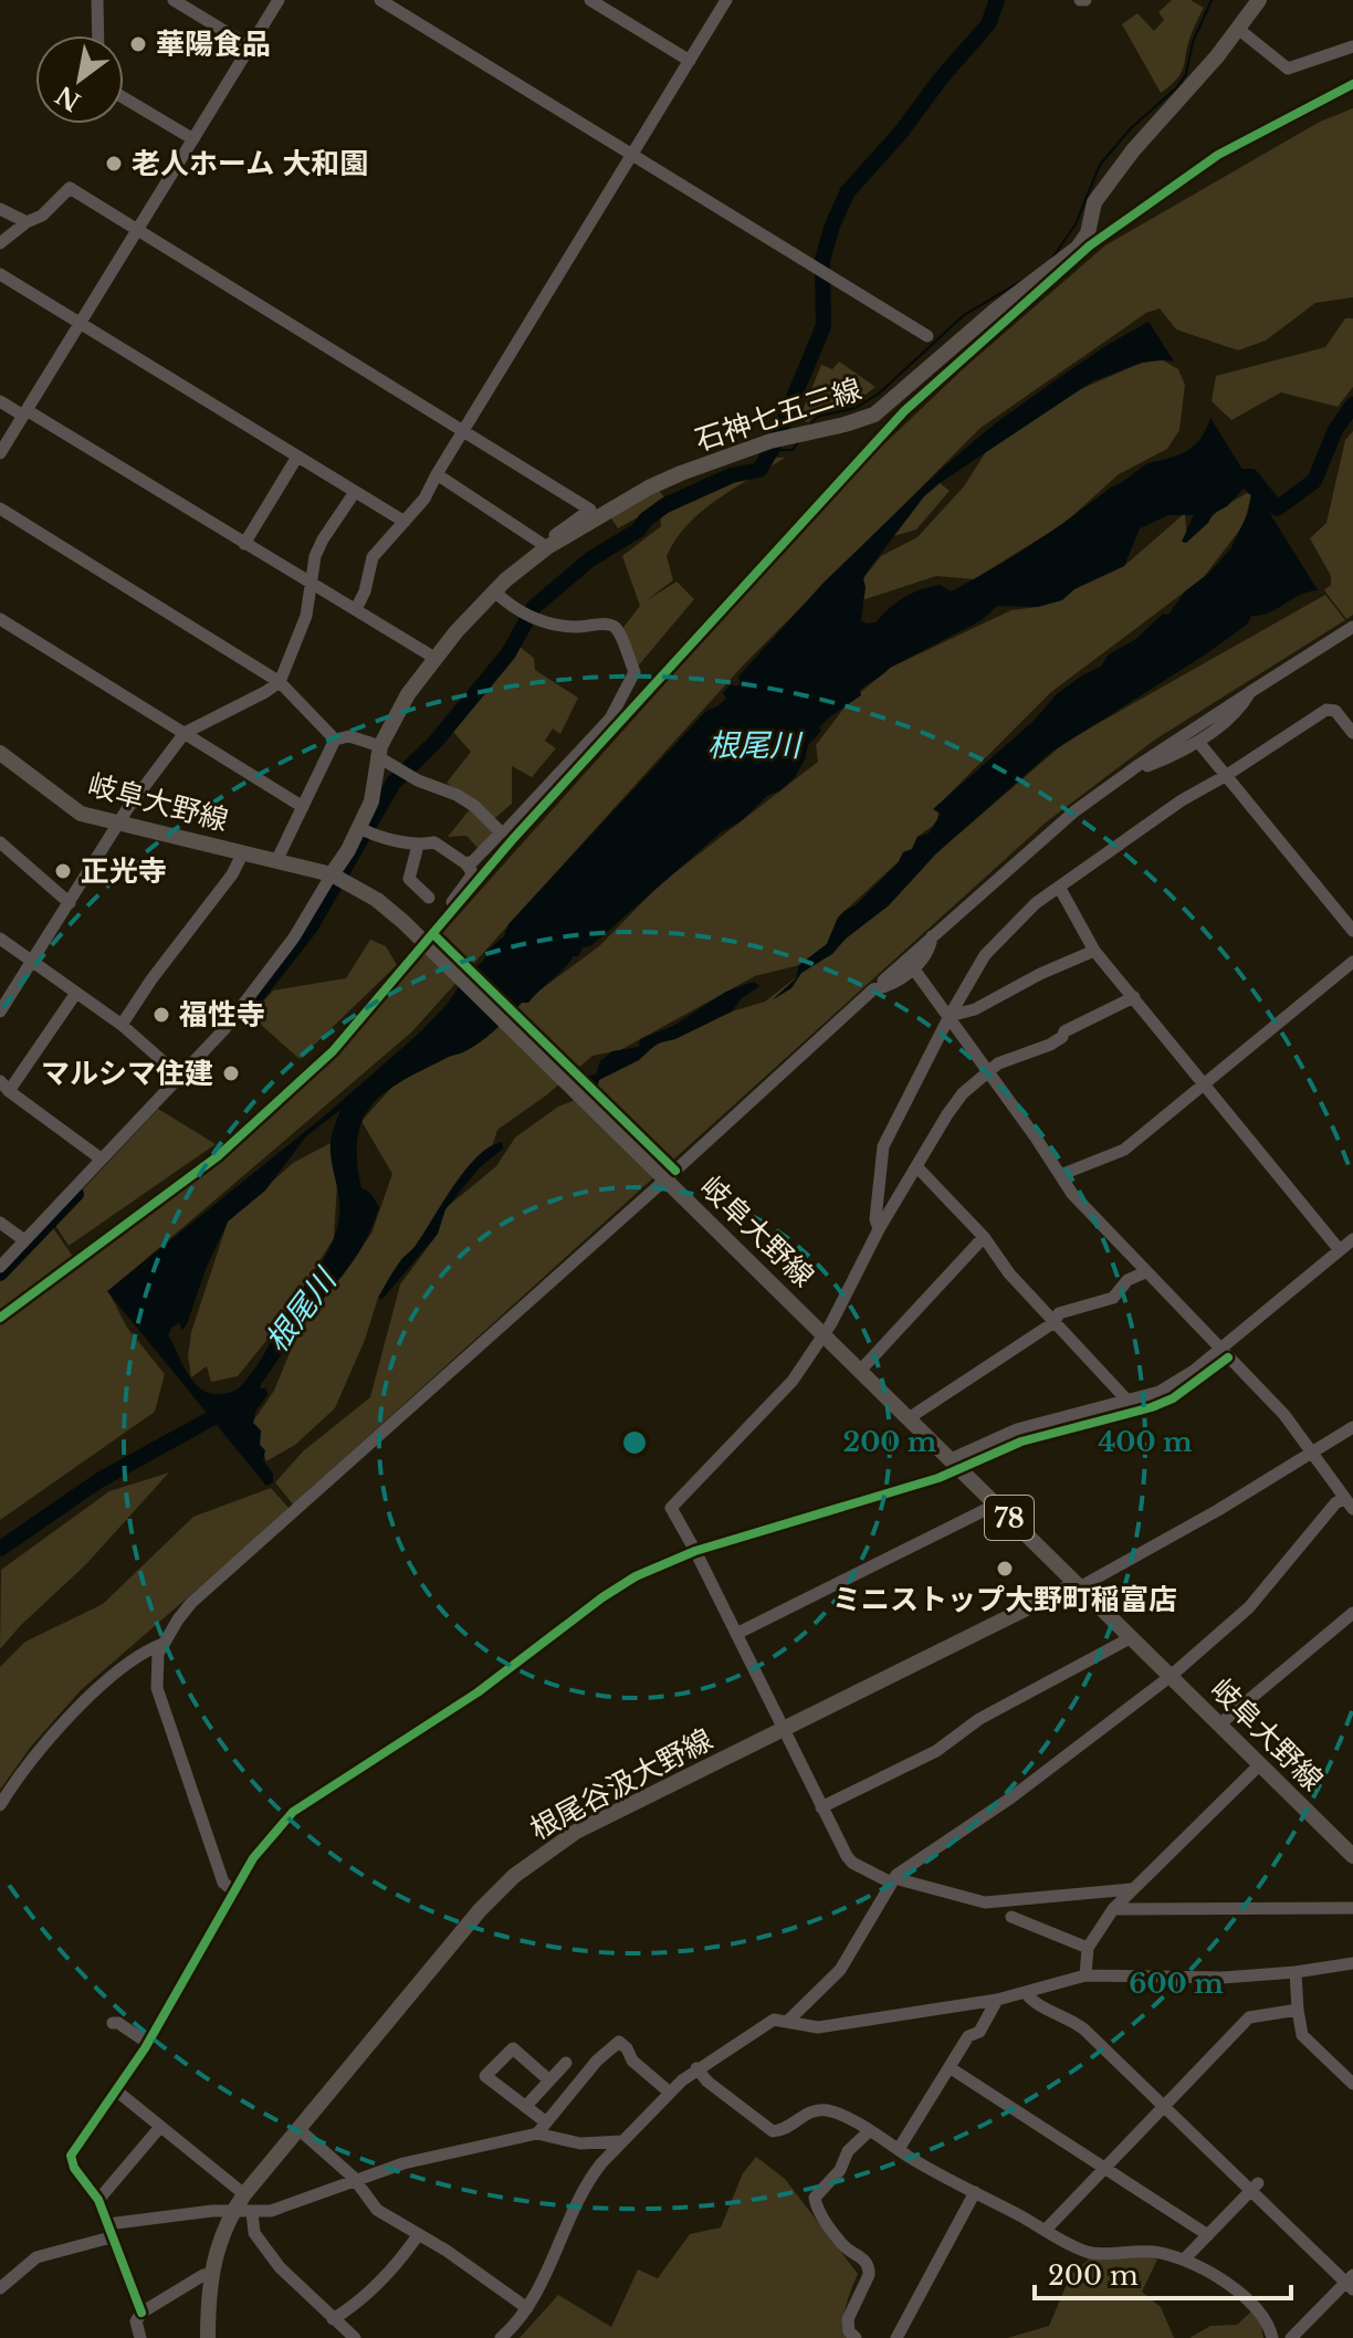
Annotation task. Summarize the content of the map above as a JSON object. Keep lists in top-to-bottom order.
{
  "streets": {
    "main road": [
      "石神七五三線",
      "岐阜大野線",
      "78",
      "根尾谷汲大野線"
    ]
  },
  "crossings": [
    ["石神七五三線", "岐阜大野線"],
    ["岐阜大野線", "根尾谷汲大野線"]
  ],
  "water": ["根尾川"],
  "places": [
    "華陽食品",
    "老人ホーム 大和園",
    "正光寺",
    "福性寺",
    "マルシマ住建",
    "ミニストップ大野町稲富店"
  ],
  "scale_bar": "200 m",
  "north": "bottom left",
  "rings": ["200 m", "400 m", "600 m"]
}
